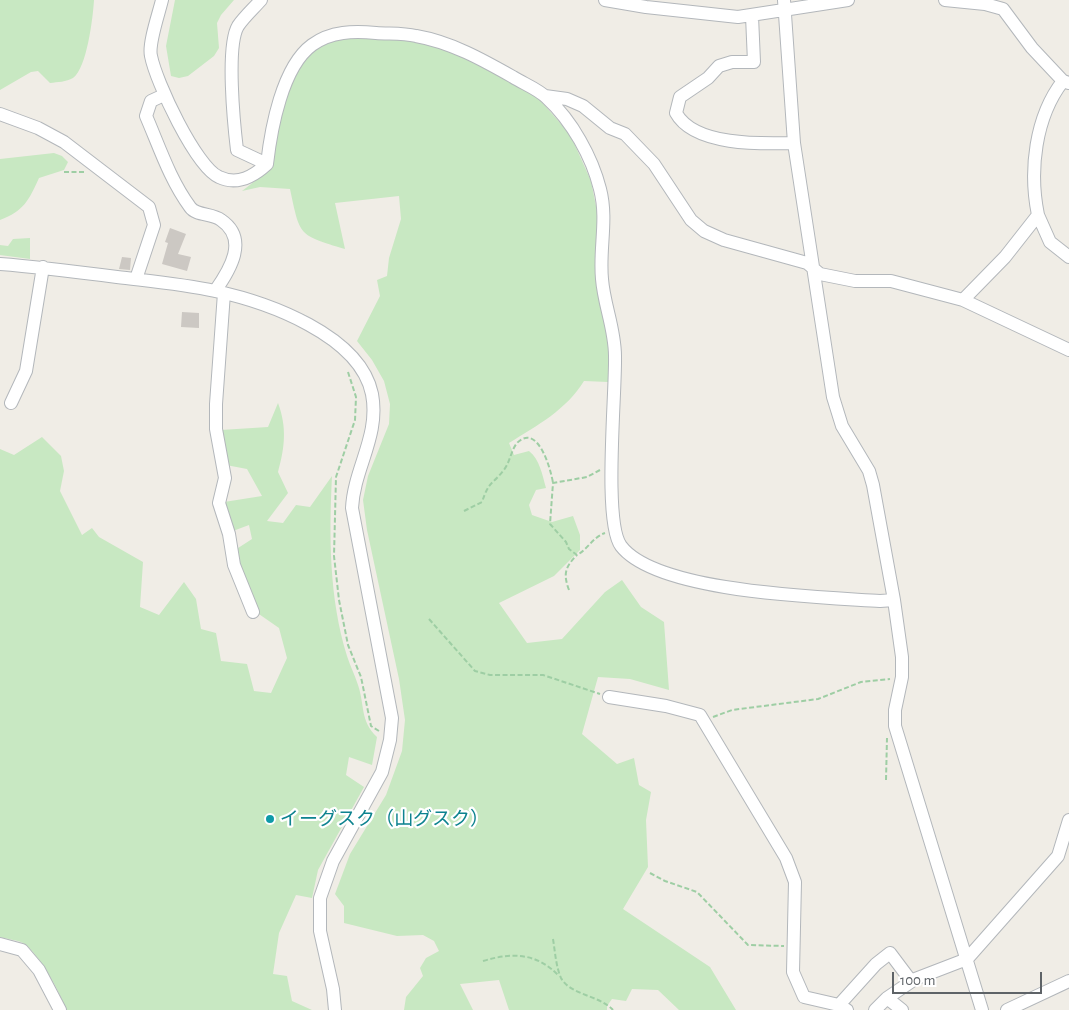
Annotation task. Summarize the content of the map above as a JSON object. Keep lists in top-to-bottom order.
{
  "places": ["イーグスク（山グスク）"],
  "scale_bar": "100 m"
}
